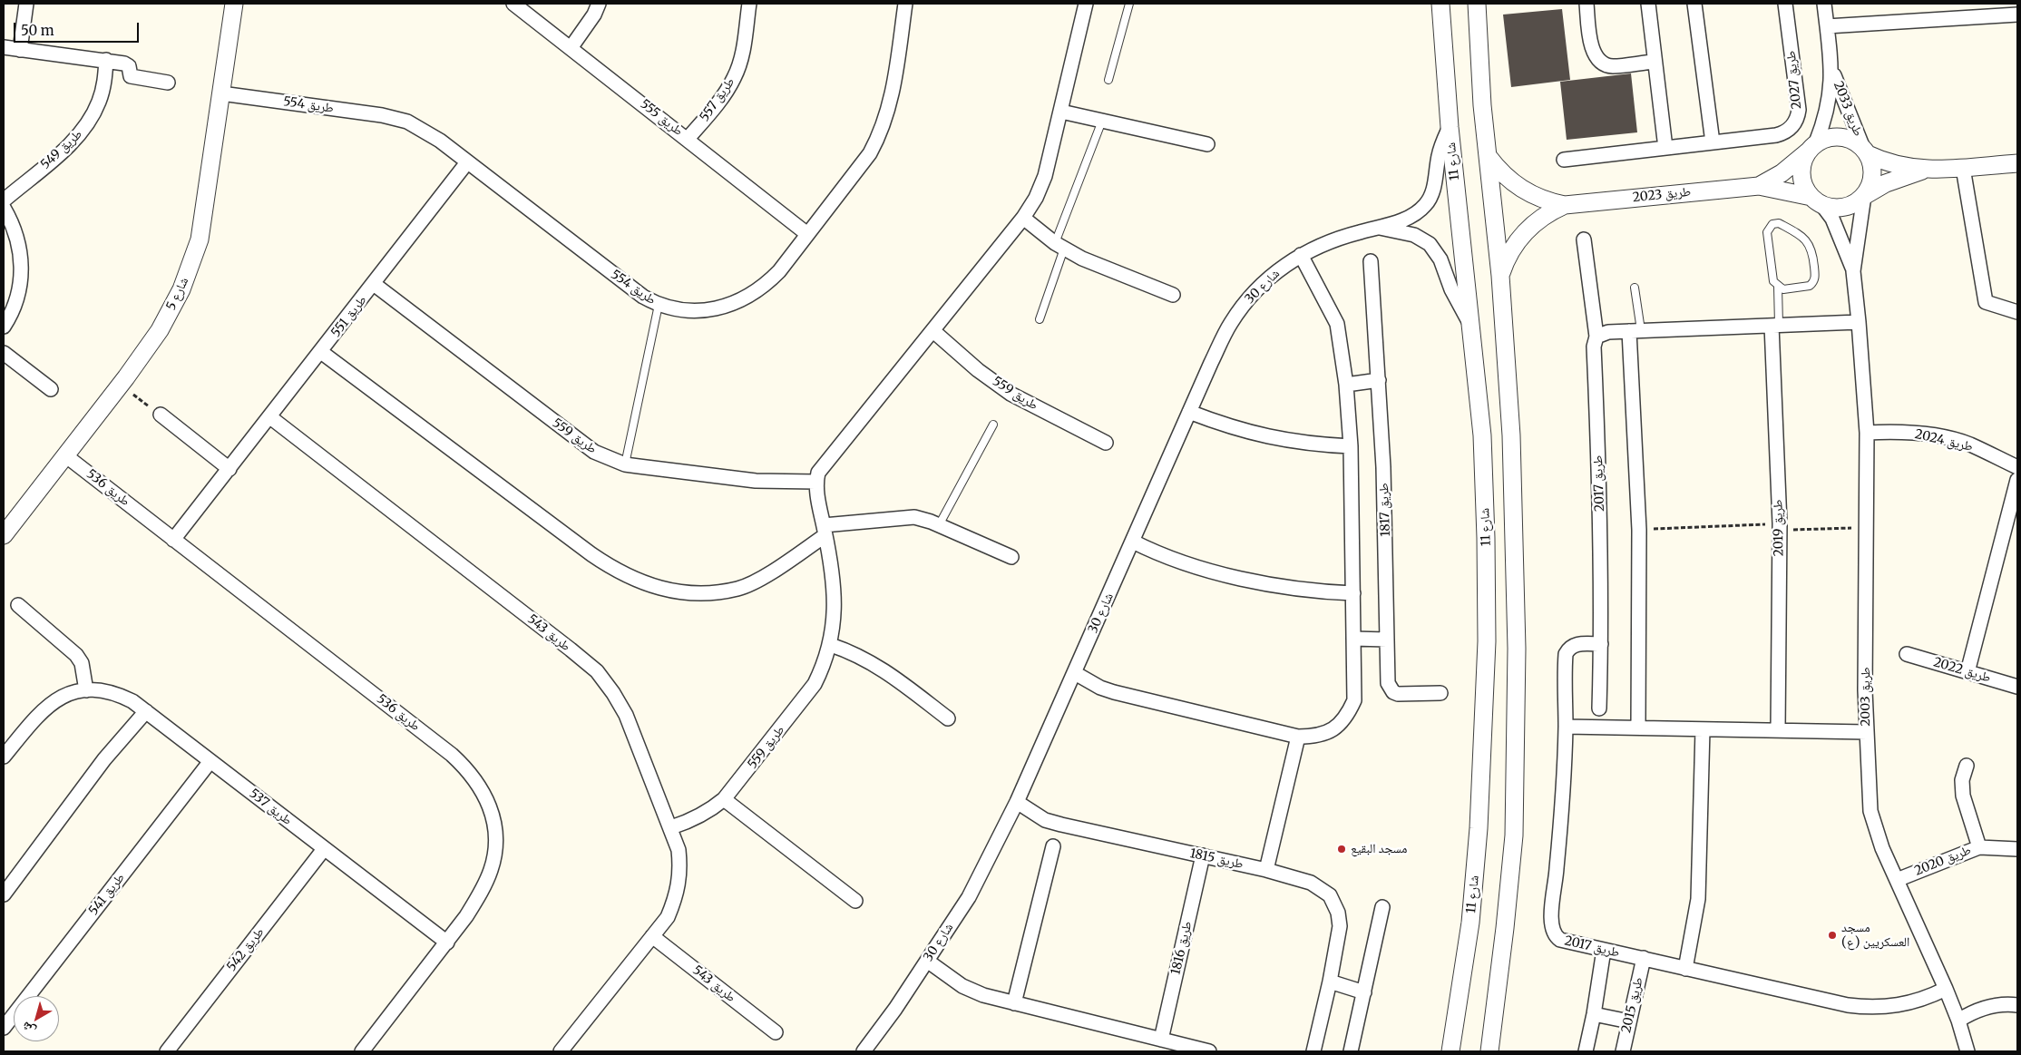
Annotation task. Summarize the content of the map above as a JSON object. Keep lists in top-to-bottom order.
{
  "streets": {
    "street": [
      "طريق 2027",
      "طريق 557",
      "طريق 554",
      "طريق 2033",
      "طريق 555",
      "طريق 549",
      "شارع 11",
      "طريق 2023",
      "شارع 30",
      "شارع 5",
      "طريق 551",
      "طريق 559",
      "طريق 2024",
      "طريق 2017",
      "طريق 536",
      "طريق 1817",
      "طريق 2019",
      "طريق 543",
      "طريق 2022",
      "طريق 2003",
      "طريق 537",
      "طريق 1815",
      "طريق 2020",
      "طريق 541",
      "طريق 1816",
      "طريق 542",
      "طريق 2015"
    ]
  },
  "crossings": [
    ["طريق 557", "طريق 555"],
    ["طريق 554", "طريق 555"],
    ["طريق 554", "شارع 5"],
    ["طريق 554", "طريق 551"],
    ["طريق 2033", "طريق 2023"],
    ["شارع 11", "شارع 30"],
    ["شارع 30", "طريق 1815"],
    ["شارع 5", "طريق 536"],
    ["طريق 551", "طريق 559"],
    ["طريق 551", "طريق 536"],
    ["طريق 551", "طريق 543"],
    ["طريق 559", "طريق 543"],
    ["طريق 2024", "طريق 2003"],
    ["طريق 2017", "طريق 2003"],
    ["طريق 2017", "طريق 2015"],
    ["طريق 536", "طريق 537"],
    ["طريق 2003", "طريق 2020"],
    ["طريق 537", "طريق 541"],
    ["طريق 537", "طريق 542"],
    ["طريق 1815", "طريق 1816"]
  ],
  "places": ["مسجد البقيع", "مسجد العسكريين (ع)"],
  "scale_bar": "50 m",
  "north": "bottom left"
}
